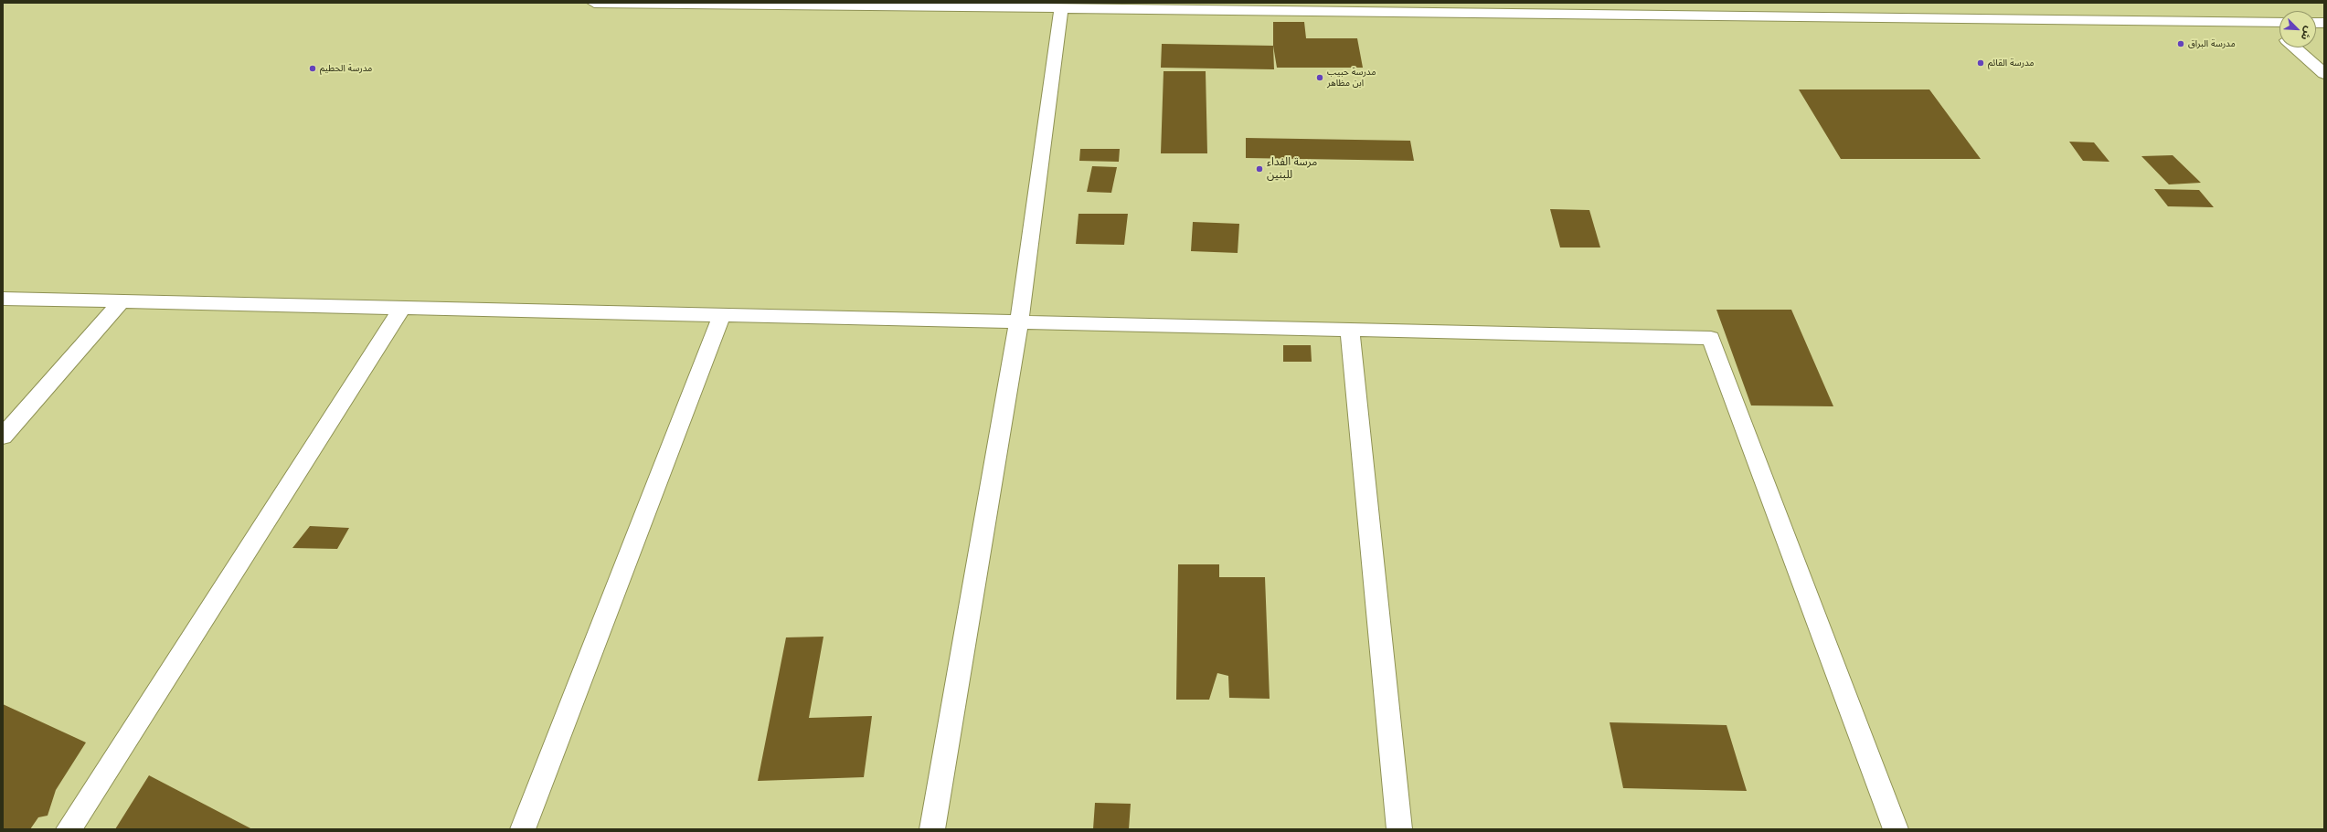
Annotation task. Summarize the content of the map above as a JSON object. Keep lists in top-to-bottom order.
{
  "places": [
    "مدرسة البراق",
    "مدرسة القائم",
    "مدرسة الحطيم",
    "مدرسة حبيب ابن مظاهر",
    "مرسة الفداء للبنين"
  ],
  "north": "bottom right"
}
